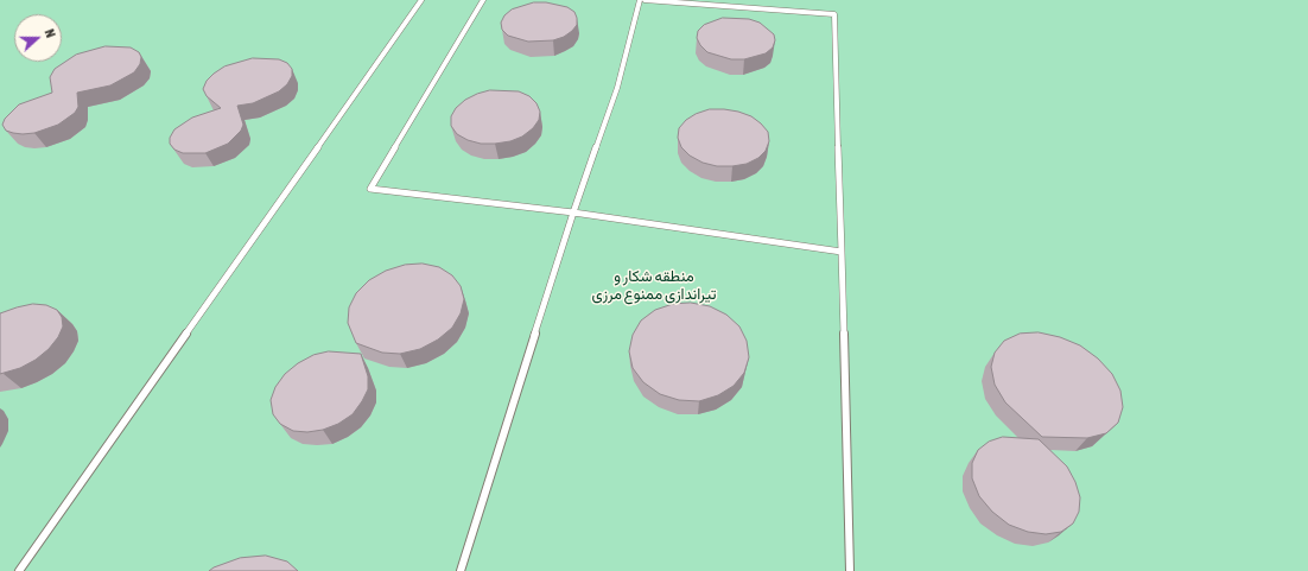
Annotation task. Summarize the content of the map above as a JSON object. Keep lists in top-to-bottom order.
{
  "parks": ["منطقه شکار و تیراندازی ممنوع مرزی"],
  "north": "right"
}
